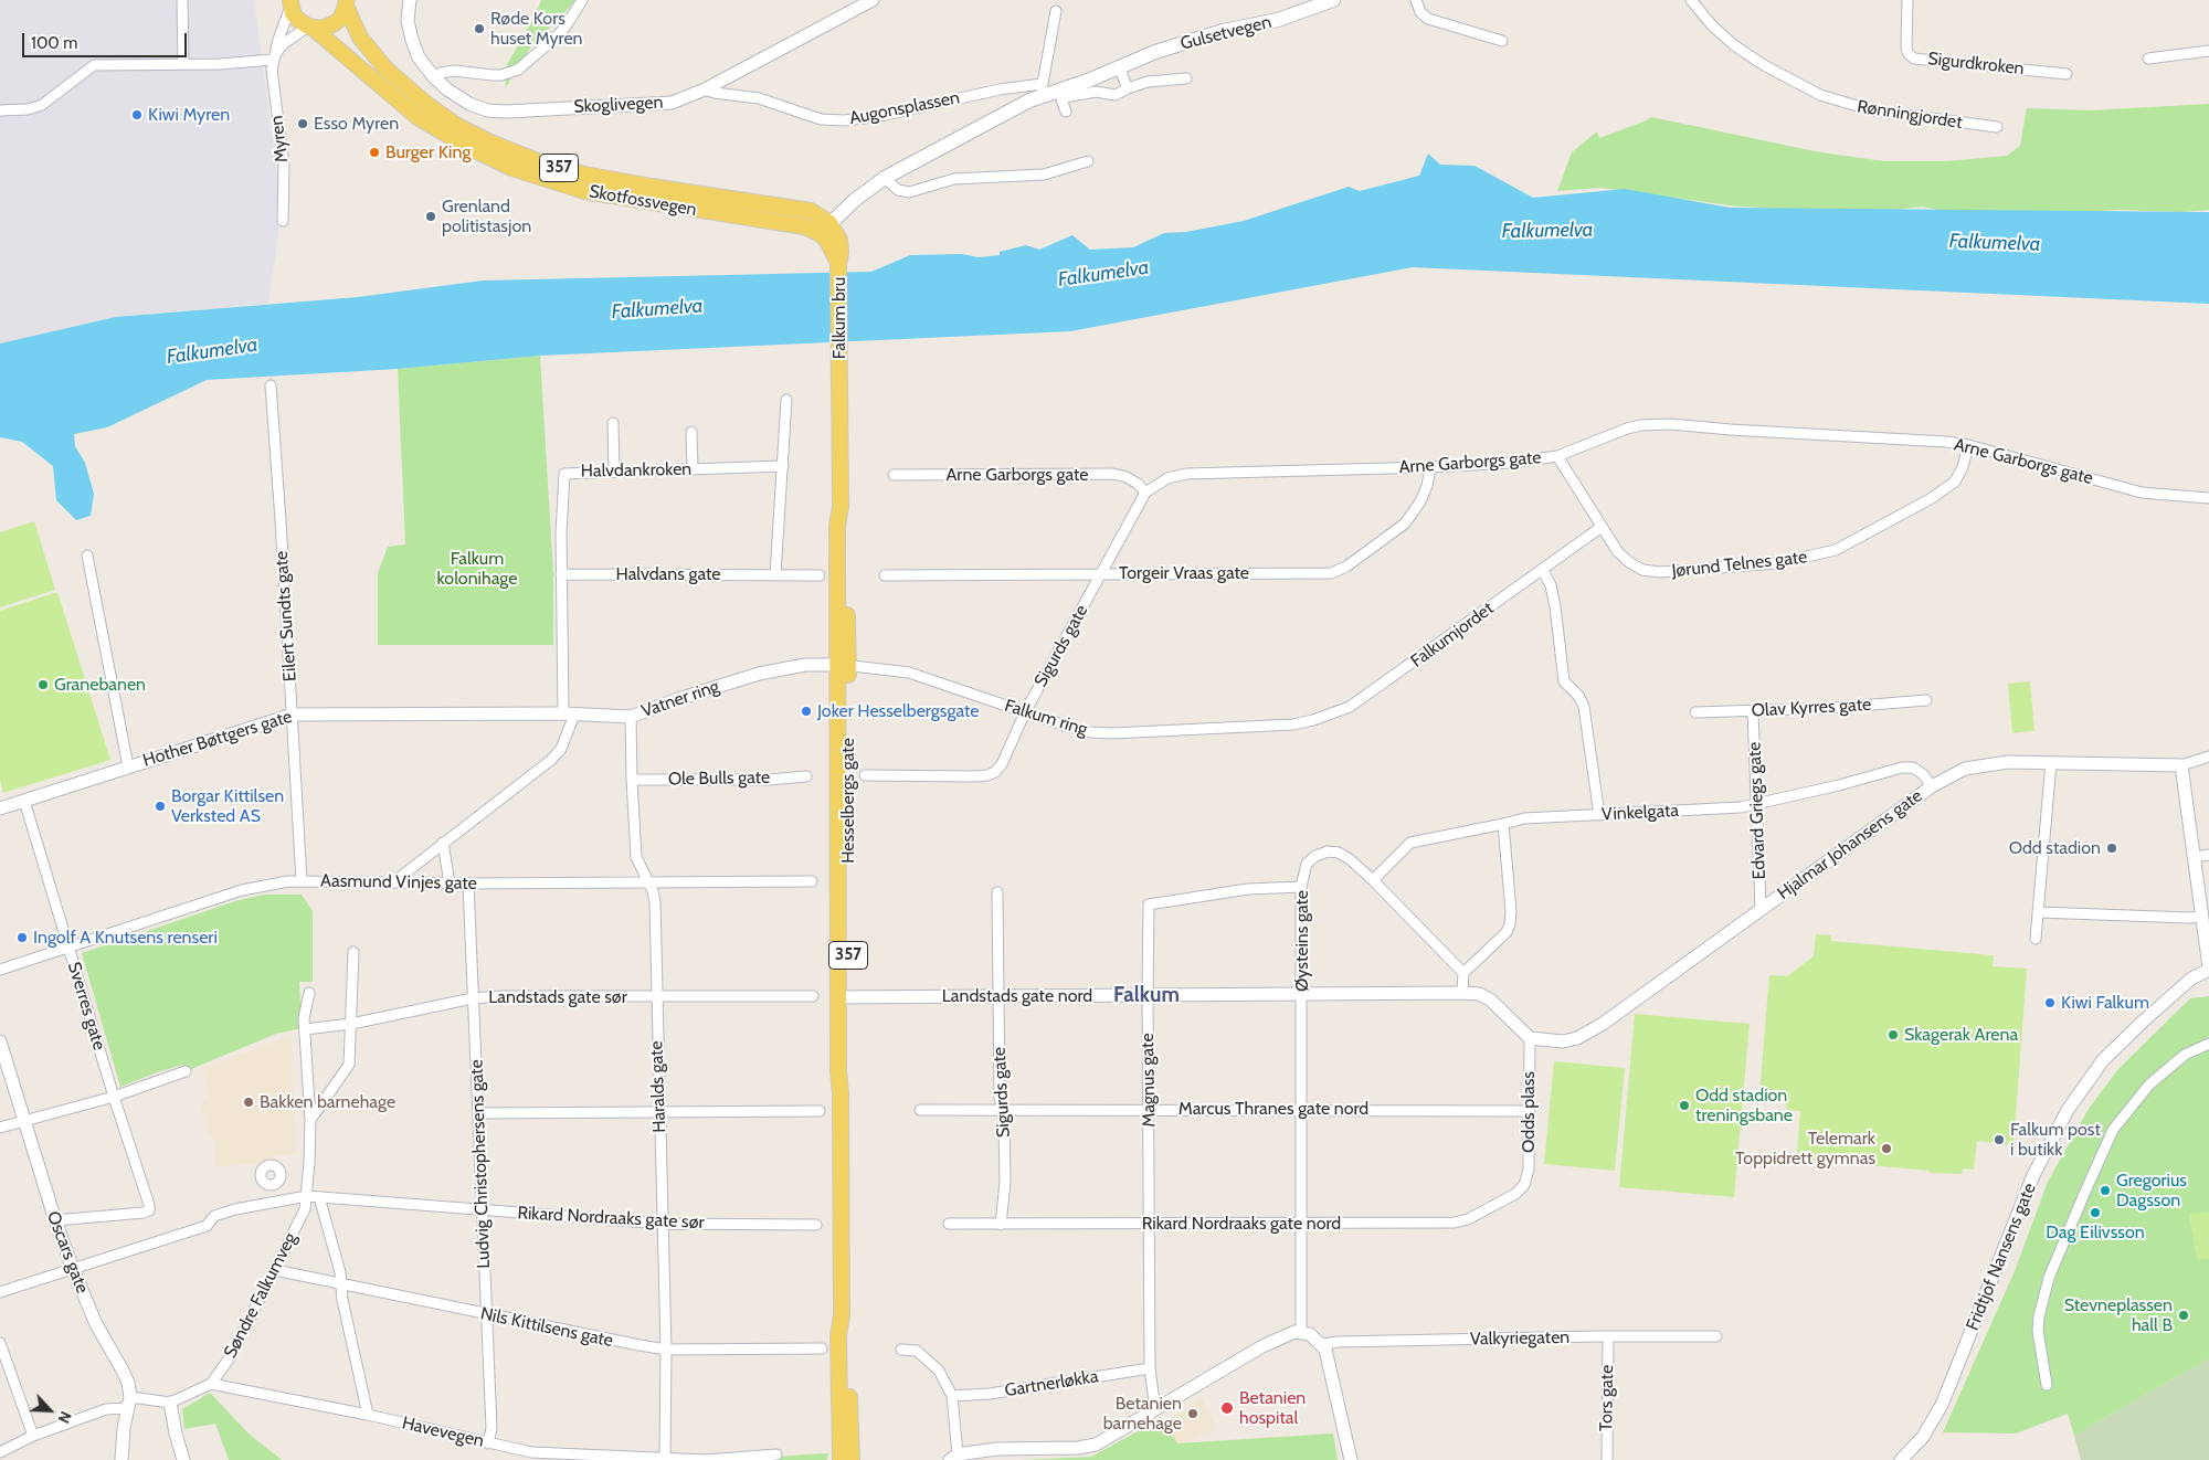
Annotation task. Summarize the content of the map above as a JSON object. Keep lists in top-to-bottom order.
{
  "streets": {
    "main road": [
      "Gulsetvegen",
      "357",
      "Skotfossvegen",
      "Falkum bru",
      "Hesselbergs gate"
    ],
    "street": [
      "Sigurdkroken",
      "Skoglivegen",
      "Augonsplassen",
      "Rønningjordet",
      "Myren",
      "Arne Garborgs gate",
      "Halvdankroken",
      "Jørund Telnes gate",
      "Torgeir Vraas gate",
      "Halvdans gate",
      "Eilert Sundts gate",
      "Falkumjordet",
      "Sigurds gate",
      "Vatner ring",
      "Olav Kyrres gate",
      "Falkum ring",
      "Hother Bøttgers gate",
      "Ole Bulls gate",
      "Edvard Griegs gate",
      "Vinkelgata",
      "Hjalmar Johansens gate",
      "Aasmund Vinjes gate",
      "Øysteins gate",
      "Landstads gate nord",
      "Landstads gate sør",
      "Sverres gate",
      "Magnus gate",
      "Haralds gate",
      "Marcus Thranes gate nord",
      "Odds plass",
      "Ludvig Christophersens gate",
      "Rikard Nordraaks gate sør",
      "Rikard Nordraaks gate nord",
      "Oscars gate",
      "Fridtjof Nansens gate",
      "Søndre Falkumveg",
      "Nils Kittilsens gate",
      "Valkyriegaten",
      "Gartnerløkka",
      "Tors gate",
      "Havevegen"
    ]
  },
  "crossings": [
    ["Gulsetvegen", "Augonsplassen"],
    ["Gulsetvegen", "Skotfossvegen"],
    ["Gulsetvegen", "Falkum bru"],
    ["Skoglivegen", "Augonsplassen"],
    ["Myren", "357"],
    ["357", "Skotfossvegen"],
    ["Skotfossvegen", "Falkum bru"],
    ["Falkum bru", "Hesselbergs gate"],
    ["Arne Garborgs gate", "Jørund Telnes gate"],
    ["Arne Garborgs gate", "Torgeir Vraas gate"],
    ["Arne Garborgs gate", "Sigurds gate"],
    ["Halvdankroken", "Halvdans gate"],
    ["Jørund Telnes gate", "Falkumjordet"],
    ["Torgeir Vraas gate", "Sigurds gate"],
    ["Eilert Sundts gate", "Hother Bøttgers gate"],
    ["Eilert Sundts gate", "Aasmund Vinjes gate"],
    ["Falkumjordet", "Falkum ring"],
    ["Sigurds gate", "Falkum ring"],
    ["Sigurds gate", "Landstads gate nord"],
    ["Sigurds gate", "Marcus Thranes gate nord"],
    ["Sigurds gate", "Rikard Nordraaks gate nord"],
    ["Vatner ring", "Falkum ring"],
    ["Vatner ring", "Hother Bøttgers gate"],
    ["Vatner ring", "Hesselbergs gate"],
    ["Vatner ring", "Haralds gate"],
    ["Olav Kyrres gate", "Edvard Griegs gate"],
    ["Falkum ring", "Hesselbergs gate"],
    ["Hother Bøttgers gate", "Sverres gate"],
    ["Ole Bulls gate", "Haralds gate"],
    ["Hesselbergs gate", "Landstads gate nord"],
    ["Edvard Griegs gate", "Vinkelgata"],
    ["Edvard Griegs gate", "Hjalmar Johansens gate"],
    ["Vinkelgata", "Hjalmar Johansens gate"],
    ["Vinkelgata", "Øysteins gate"],
    ["Hjalmar Johansens gate", "Odds plass"],
    ["Hjalmar Johansens gate", "Fridtjof Nansens gate"],
    ["Aasmund Vinjes gate", "Sverres gate"],
    ["Aasmund Vinjes gate", "Haralds gate"],
    ["Aasmund Vinjes gate", "Ludvig Christophersens gate"],
    ["Øysteins gate", "Landstads gate nord"],
    ["Øysteins gate", "Magnus gate"],
    ["Øysteins gate", "Marcus Thranes gate nord"],
    ["Øysteins gate", "Rikard Nordraaks gate nord"],
    ["Landstads gate nord", "Magnus gate"],
    ["Landstads gate sør", "Haralds gate"],
    ["Landstads gate sør", "Ludvig Christophersens gate"],
    ["Landstads gate sør", "Søndre Falkumveg"],
    ["Sverres gate", "Oscars gate"],
    ["Magnus gate", "Marcus Thranes gate nord"],
    ["Magnus gate", "Rikard Nordraaks gate nord"],
    ["Magnus gate", "Gartnerløkka"],
    ["Haralds gate", "Rikard Nordraaks gate sør"],
    ["Haralds gate", "Nils Kittilsens gate"],
    ["Haralds gate", "Havevegen"],
    ["Marcus Thranes gate nord", "Odds plass"],
    ["Odds plass", "Rikard Nordraaks gate nord"],
    ["Ludvig Christophersens gate", "Rikard Nordraaks gate sør"],
    ["Ludvig Christophersens gate", "Nils Kittilsens gate"],
    ["Ludvig Christophersens gate", "Havevegen"],
    ["Rikard Nordraaks gate sør", "Oscars gate"],
    ["Rikard Nordraaks gate sør", "Søndre Falkumveg"],
    ["Søndre Falkumveg", "Nils Kittilsens gate"],
    ["Søndre Falkumveg", "Havevegen"],
    ["Valkyriegaten", "Tors gate"]
  ],
  "districts": ["Falkum"],
  "water": ["Falkumelva"],
  "parks": ["Falkum kolonihage"],
  "places": [
    "Røde Kors huset Myren",
    "Kiwi Myren",
    "Esso Myren",
    "Burger King",
    "Grenland politistasjon",
    "Granebanen",
    "Joker Hesselbergsgate",
    "Borgar Kittilsen Verksted AS",
    "Odd stadion",
    "Ingolf A Knutsens renseri",
    "Kiwi Falkum",
    "Skagerak Arena",
    "Bakken barnehage",
    "Odd stadion treningsbane",
    "Falkum post i butikk",
    "Telemark Toppidrett gymnas",
    "Gregorius Dagsson",
    "Dag Eilivsson",
    "Stevneplassen hall B",
    "Betanien hospital",
    "Betanien barnehage"
  ],
  "scale_bar": "100 m",
  "north": "bottom right"
}
